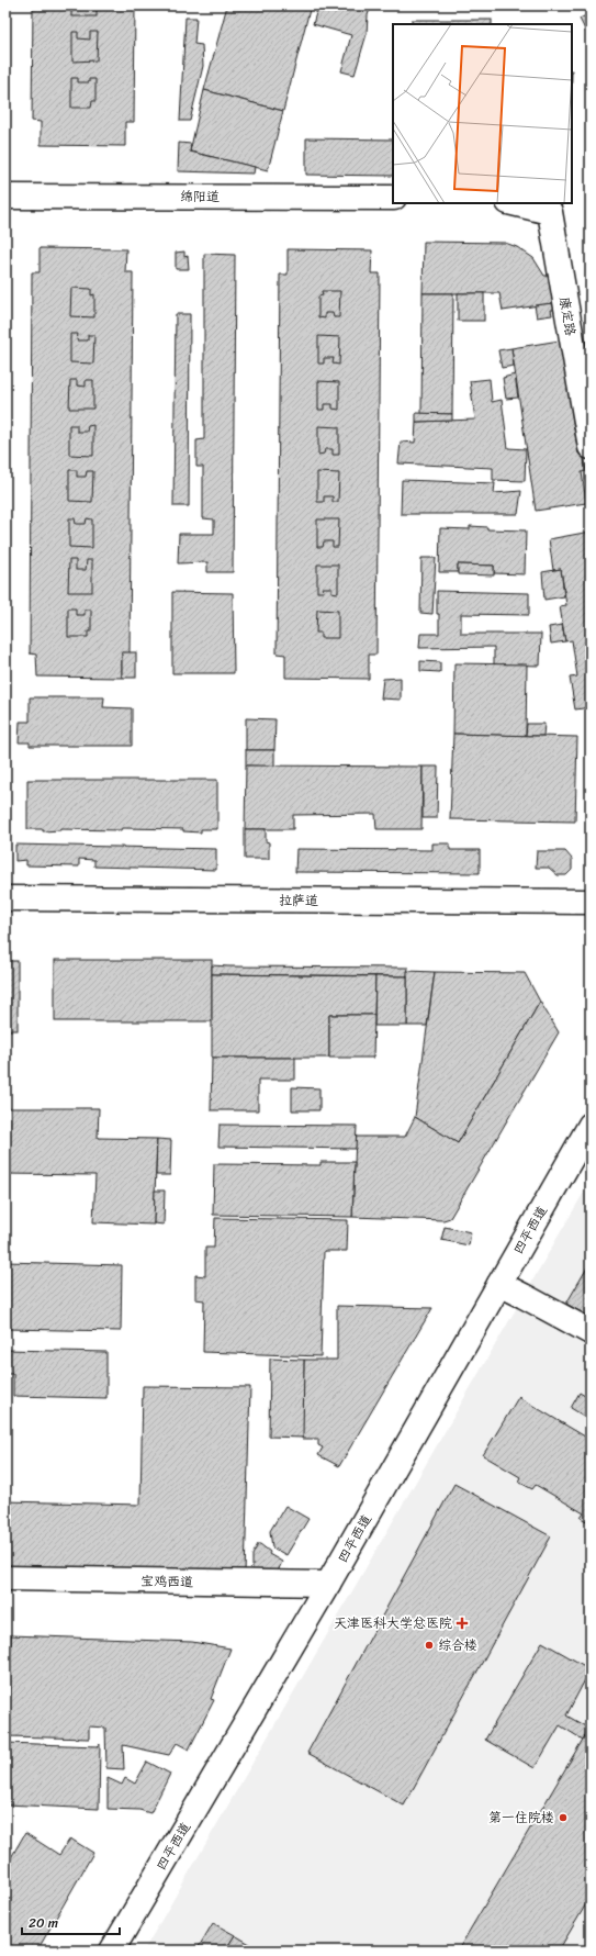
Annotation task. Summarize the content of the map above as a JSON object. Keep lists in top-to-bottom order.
{
  "streets": {
    "street": [
      "绵阳道",
      "康定路",
      "拉萨道",
      "四平西道",
      "宝鸡西道"
    ]
  },
  "crossings": [
    ["四平西道", "宝鸡西道"]
  ],
  "places": {
    "health": ["天津医科大学总医院"],
    "other": ["综合楼", "第一住院楼"]
  },
  "scale_bar": "20 m"
}
